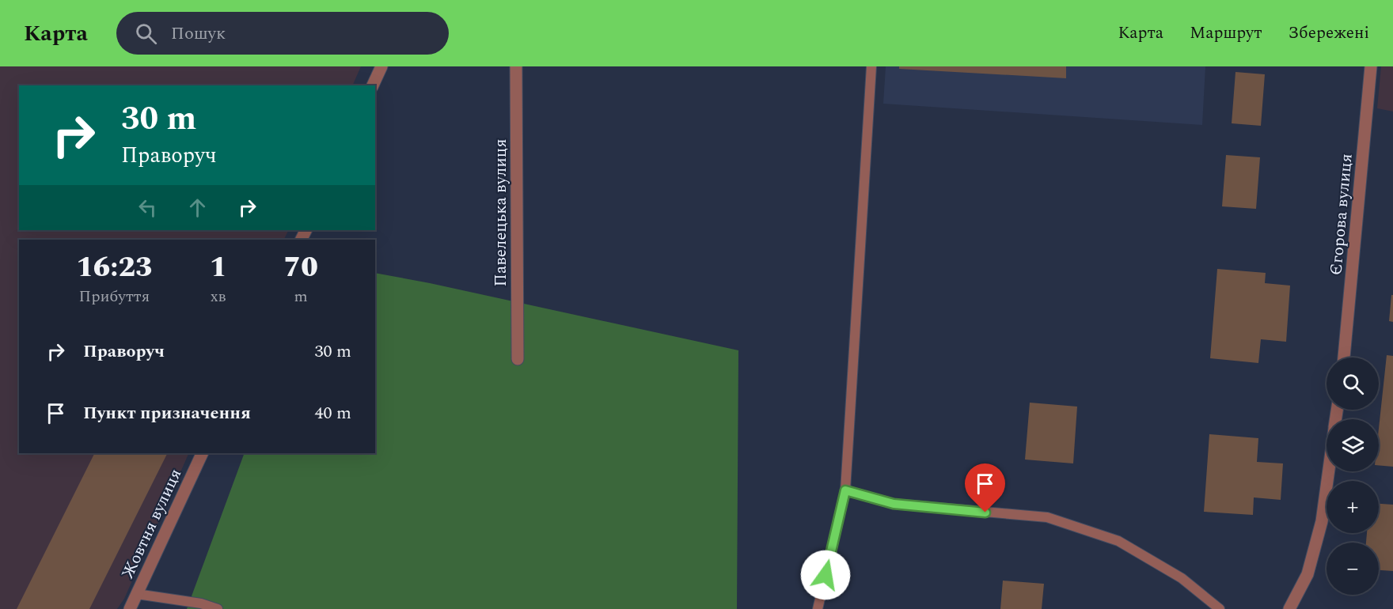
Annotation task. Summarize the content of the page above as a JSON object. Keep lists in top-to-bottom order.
{
  "streets": {
    "street": ["Павелецька вулиця", "Єгорова вулиця", "Жовтня вулиця"]
  },
  "page": {
    "header": "Карта",
    "search": "Пошук",
    "nav": ["Карта", "Маршрут", "Збережені"],
    "turn": ["30 m", "Праворуч"],
    "eta": [
      "16:23",
      "Прибуття",
      "1",
      "хв",
      "70",
      "m"
    ],
    "list": [
      {
        "name": "Праворуч",
        "value": "30 m"
      },
      {
        "name": "Пункт призначення",
        "value": "40 m"
      }
    ],
    "map_buttons": ["+", "−"]
  }
}
